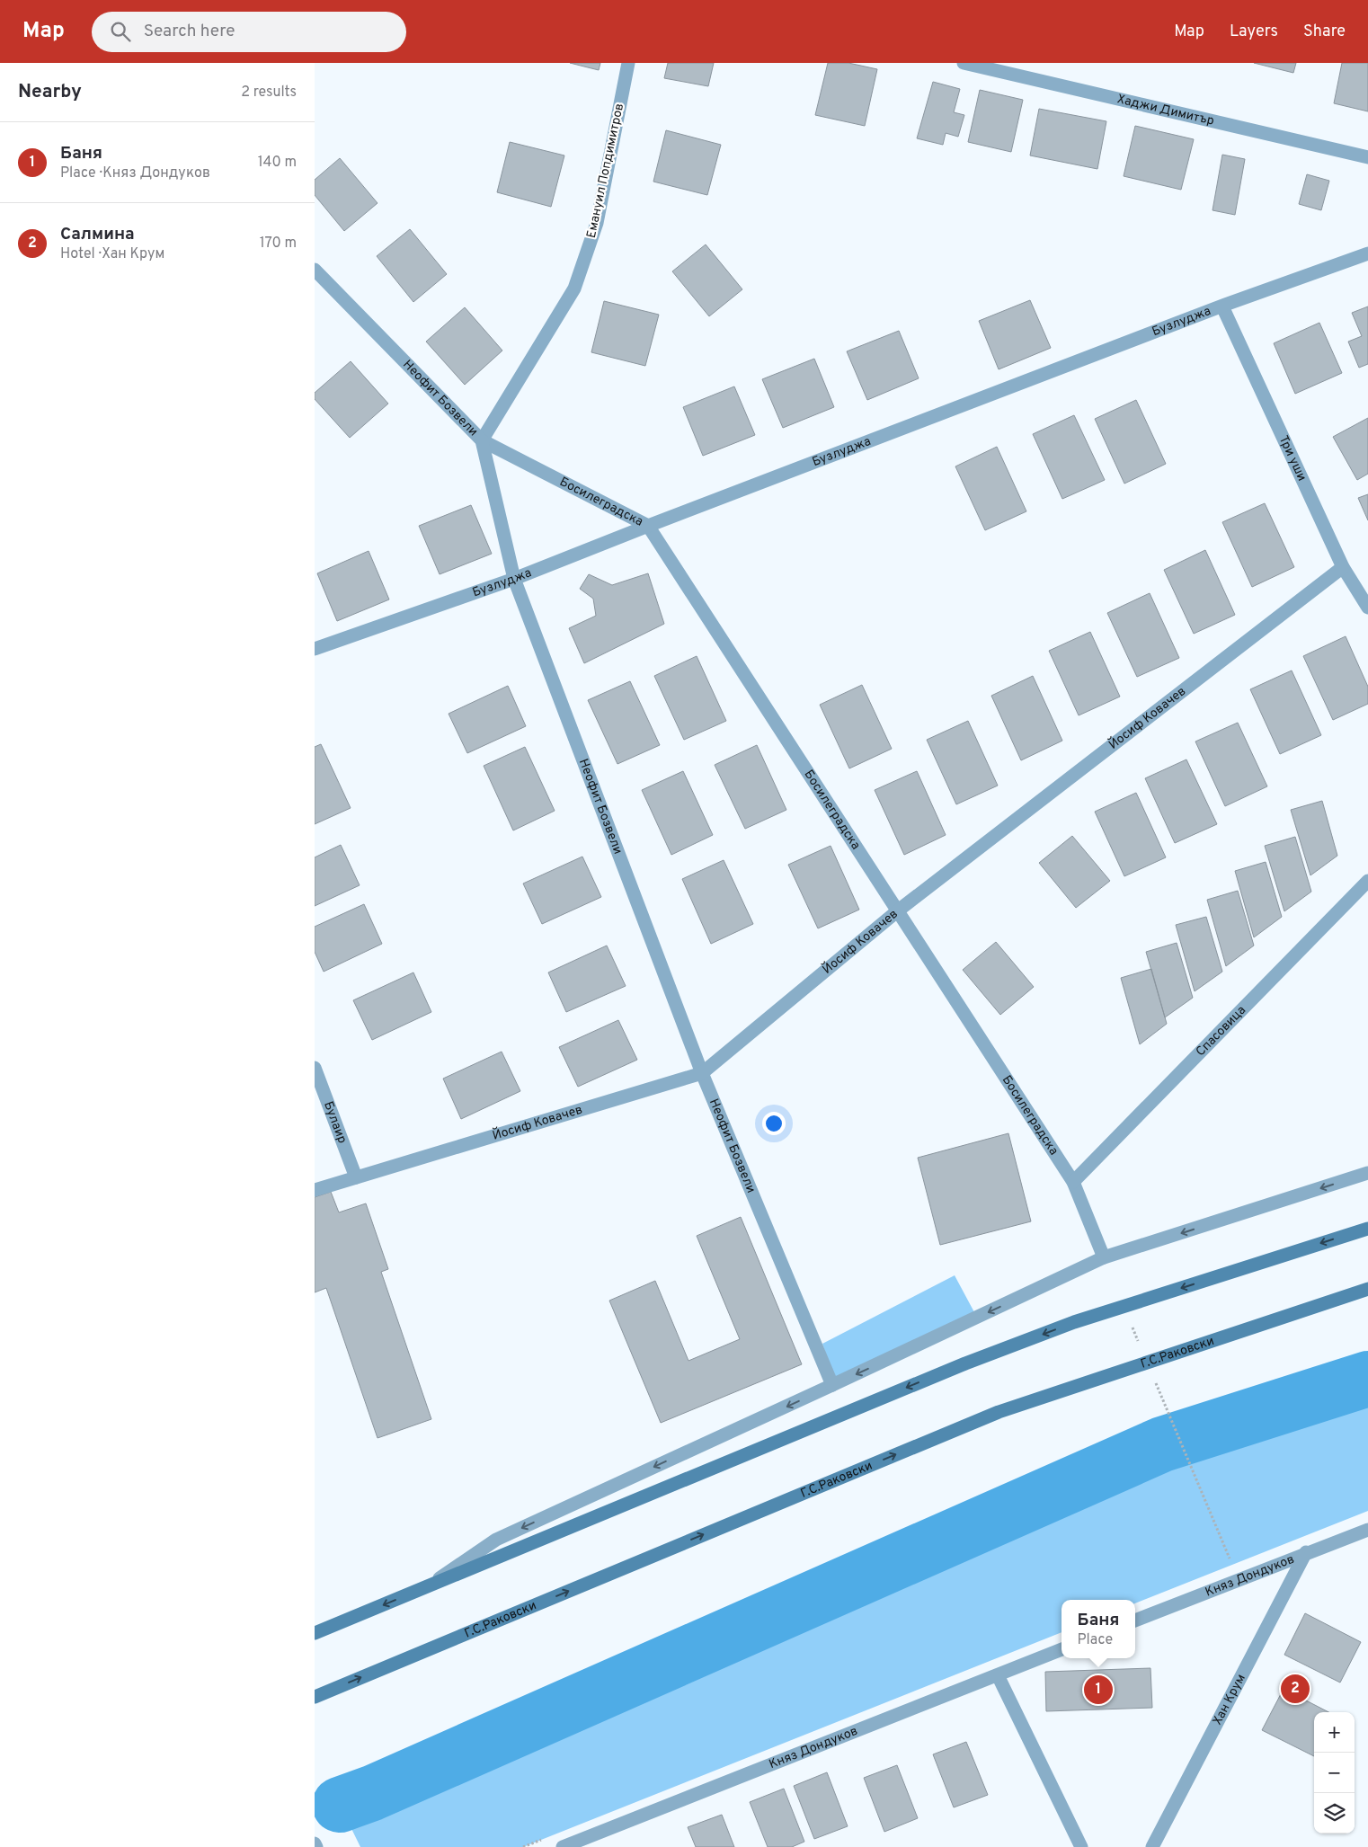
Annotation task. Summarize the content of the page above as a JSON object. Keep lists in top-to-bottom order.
{
  "streets": {
    "street": [
      "Хаджи Димитър",
      "Емануил Попдимитров",
      "Бузлуджа",
      "Неофит Бозвели",
      "Три уши",
      "Босилеградска",
      "Йосиф Ковачев",
      "Спасовица",
      "Булаир",
      "Г.С.Раковски",
      "Княз Дондуков",
      "Хан Крум"
    ]
  },
  "crossings": [
    ["Емануил Попдимитров", "Неофит Бозвели"],
    ["Емануил Попдимитров", "Босилеградска"],
    ["Бузлуджа", "Неофит Бозвели"],
    ["Бузлуджа", "Три уши"],
    ["Бузлуджа", "Босилеградска"],
    ["Неофит Бозвели", "Босилеградска"],
    ["Неофит Бозвели", "Йосиф Ковачев"],
    ["Три уши", "Йосиф Ковачев"],
    ["Босилеградска", "Йосиф Ковачев"],
    ["Босилеградска", "Спасовица"],
    ["Йосиф Ковачев", "Булаир"],
    ["Княз Дондуков", "Хан Крум"]
  ],
  "page": {
    "header": "Map",
    "search": "Search here",
    "nav": ["Map", "Layers", "Share"],
    "heading": ["Nearby", "2 results"],
    "list": [
      {
        "mark": "1",
        "name": "Баня",
        "note": "Place · Княз Дондуков",
        "value": "140 m"
      },
      {
        "mark": "2",
        "name": "Салмина",
        "note": "Hotel · Хан Крум",
        "value": "170 m"
      }
    ],
    "popup": ["Баня", "Place"],
    "pins": ["2", "1"],
    "map_buttons": ["+", "−"]
  }
}
